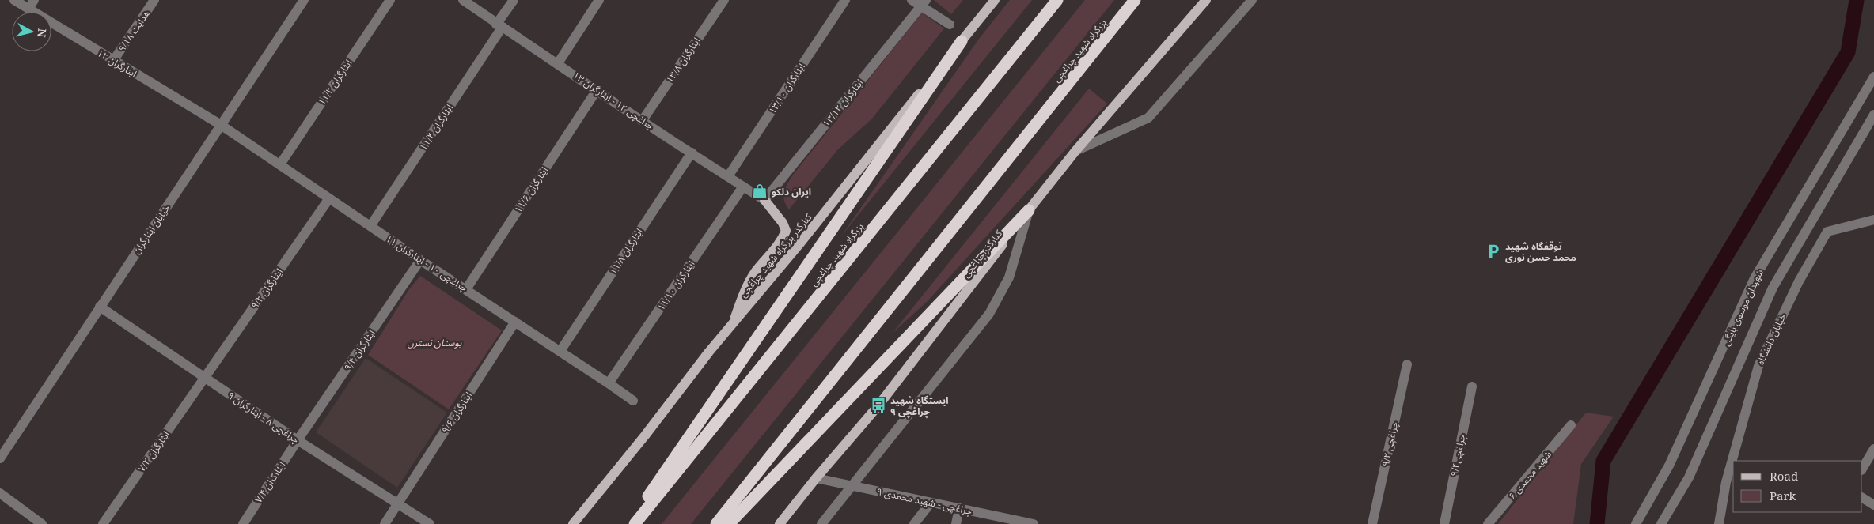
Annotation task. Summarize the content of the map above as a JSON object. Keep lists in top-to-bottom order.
{
  "streets": {
    "highway": ["بزرگراه شهید چراغچی"],
    "main road": ["کنارگذر چراغچی", "کنارگذر بزرگراه شهید چراغچی"],
    "street": [
      "هدایت ۹/۱۸",
      "ایثارگران ۱۳/۸",
      "ایثارگران ۱۲",
      "ایثارگران ۱۱/۲",
      "ایثارگران ۱۳/۱۰",
      "چراغچی ۱۲ - ایثارگران ۱۳",
      "ایثارگران ۱۳/۱۲",
      "ایثارگران ۱۱/۴",
      "ایثارگران ۱۱/۶",
      "خیابان ایثارگران",
      "ایثارگران ۱۱/۸",
      "چراغچی ۱۰ - ایثارگران ۱۱",
      "ایثارگران ۱۱/۱۰",
      "ایثارگران ۹/۲",
      "شهیدان موسوی بایگی",
      "خیابان دانشگاه",
      "ایثارگران ۹/۴",
      "ایثارگران ۹/۶",
      "چراغچی ۸ - ایثارگران ۹",
      "۹/۲ چراغچی",
      "ایثارگران ۷/۲",
      "۹/۴چراغچی",
      "شهید محمدی ۶",
      "ایثارگران ۷/۴",
      "۹ چراغچی - شهید محمدی"
    ]
  },
  "crossings": [
    ["هدایت ۹/۱۸", "ایثارگران ۱۲"],
    ["ایثارگران ۱۳/۸", "چراغچی ۱۲ - ایثارگران ۱۳"],
    ["ایثارگران ۱۲", "خیابان ایثارگران"],
    ["ایثارگران ۱۲", "چراغچی ۱۰ - ایثارگران ۱۱"],
    ["ایثارگران ۱۱/۲", "چراغچی ۱۰ - ایثارگران ۱۱"],
    ["ایثارگران ۱۳/۱۰", "چراغچی ۱۲ - ایثارگران ۱۳"],
    ["چراغچی ۱۲ - ایثارگران ۱۳", "ایثارگران ۱۳/۱۲"],
    ["چراغچی ۱۲ - ایثارگران ۱۳", "ایثارگران ۱۱/۴"],
    ["چراغچی ۱۲ - ایثارگران ۱۳", "ایثارگران ۱۱/۶"],
    ["چراغچی ۱۲ - ایثارگران ۱۳", "ایثارگران ۱۱/۸"],
    ["چراغچی ۱۲ - ایثارگران ۱۳", "ایثارگران ۱۱/۱۰"],
    ["ایثارگران ۱۱/۴", "چراغچی ۱۰ - ایثارگران ۱۱"],
    ["ایثارگران ۱۱/۶", "چراغچی ۱۰ - ایثارگران ۱۱"],
    ["خیابان ایثارگران", "چراغچی ۱۰ - ایثارگران ۱۱"],
    ["خیابان ایثارگران", "چراغچی ۸ - ایثارگران ۹"],
    ["ایثارگران ۱۱/۸", "چراغچی ۱۰ - ایثارگران ۱۱"],
    ["کنارگذر چراغچی", "۹ چراغچی - شهید محمدی"],
    ["چراغچی ۱۰ - ایثارگران ۱۱", "ایثارگران ۱۱/۱۰"],
    ["چراغچی ۱۰ - ایثارگران ۱۱", "ایثارگران ۹/۲"],
    ["چراغچی ۱۰ - ایثارگران ۱۱", "ایثارگران ۹/۴"],
    ["چراغچی ۱۰ - ایثارگران ۱۱", "ایثارگران ۹/۶"],
    ["ایثارگران ۹/۲", "چراغچی ۸ - ایثارگران ۹"],
    ["ایثارگران ۹/۲", "ایثارگران ۷/۲"],
    ["ایثارگران ۹/۴", "چراغچی ۸ - ایثارگران ۹"],
    ["ایثارگران ۹/۴", "ایثارگران ۷/۴"],
    ["ایثارگران ۹/۶", "چراغچی ۸ - ایثارگران ۹"],
    ["چراغچی ۸ - ایثارگران ۹", "ایثارگران ۷/۲"],
    ["چراغچی ۸ - ایثارگران ۹", "ایثارگران ۷/۴"]
  ],
  "parks": ["بوستان نسترن"],
  "places": {
    "shop": ["ایران دلکو"],
    "parking": ["توقفگاه شهید محمد حسن نوری"],
    "bus stop": ["ایستگاه شهید چراغچی ۹"]
  },
  "legend": ["Road", "Park"],
  "north": "right"
}
